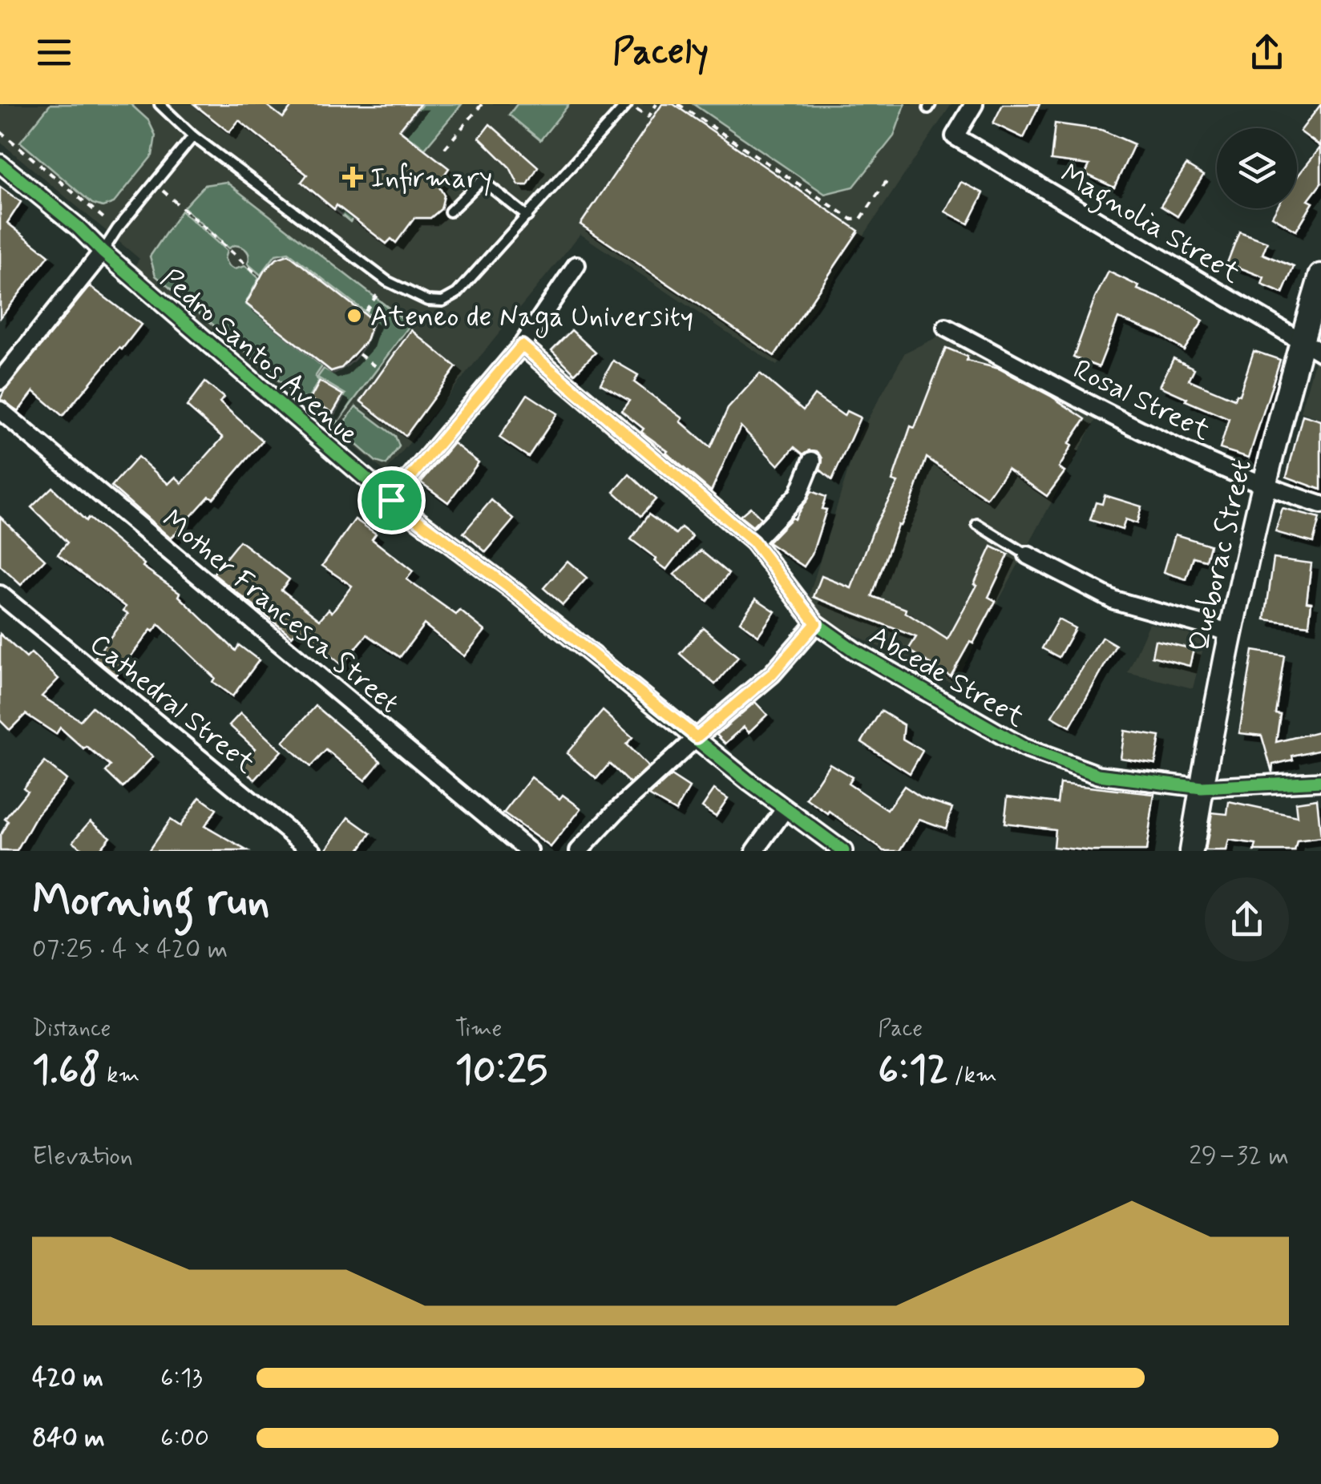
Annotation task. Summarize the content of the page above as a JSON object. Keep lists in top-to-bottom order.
{
  "streets": {
    "street": [
      "Magnolia Street",
      "Pedro Santos Avenue",
      "Rosal Street",
      "Queborac Street",
      "Mother Francesca Street",
      "Abcede Street",
      "Cathedral Street"
    ]
  },
  "crossings": [
    ["Magnolia Street", "Queborac Street"],
    ["Rosal Street", "Queborac Street"],
    ["Queborac Street", "Abcede Street"]
  ],
  "places": {
    "health": ["Infirmary"],
    "other": ["Ateneo de Naga University"]
  },
  "page": {
    "header": "Pacely",
    "heading": ["Morning run", "07:25 · 4 × 420 m"],
    "stats": [
      ["Distance", "1.68 km"],
      ["Time", "10:25"],
      ["Pace", "6:12 /km"]
    ],
    "chart": ["Elevation", "29–32 m"],
    "list": [
      {
        "name": "420 m",
        "note": "6:13"
      },
      {
        "name": "840 m",
        "note": "6:00"
      }
    ]
  }
}
